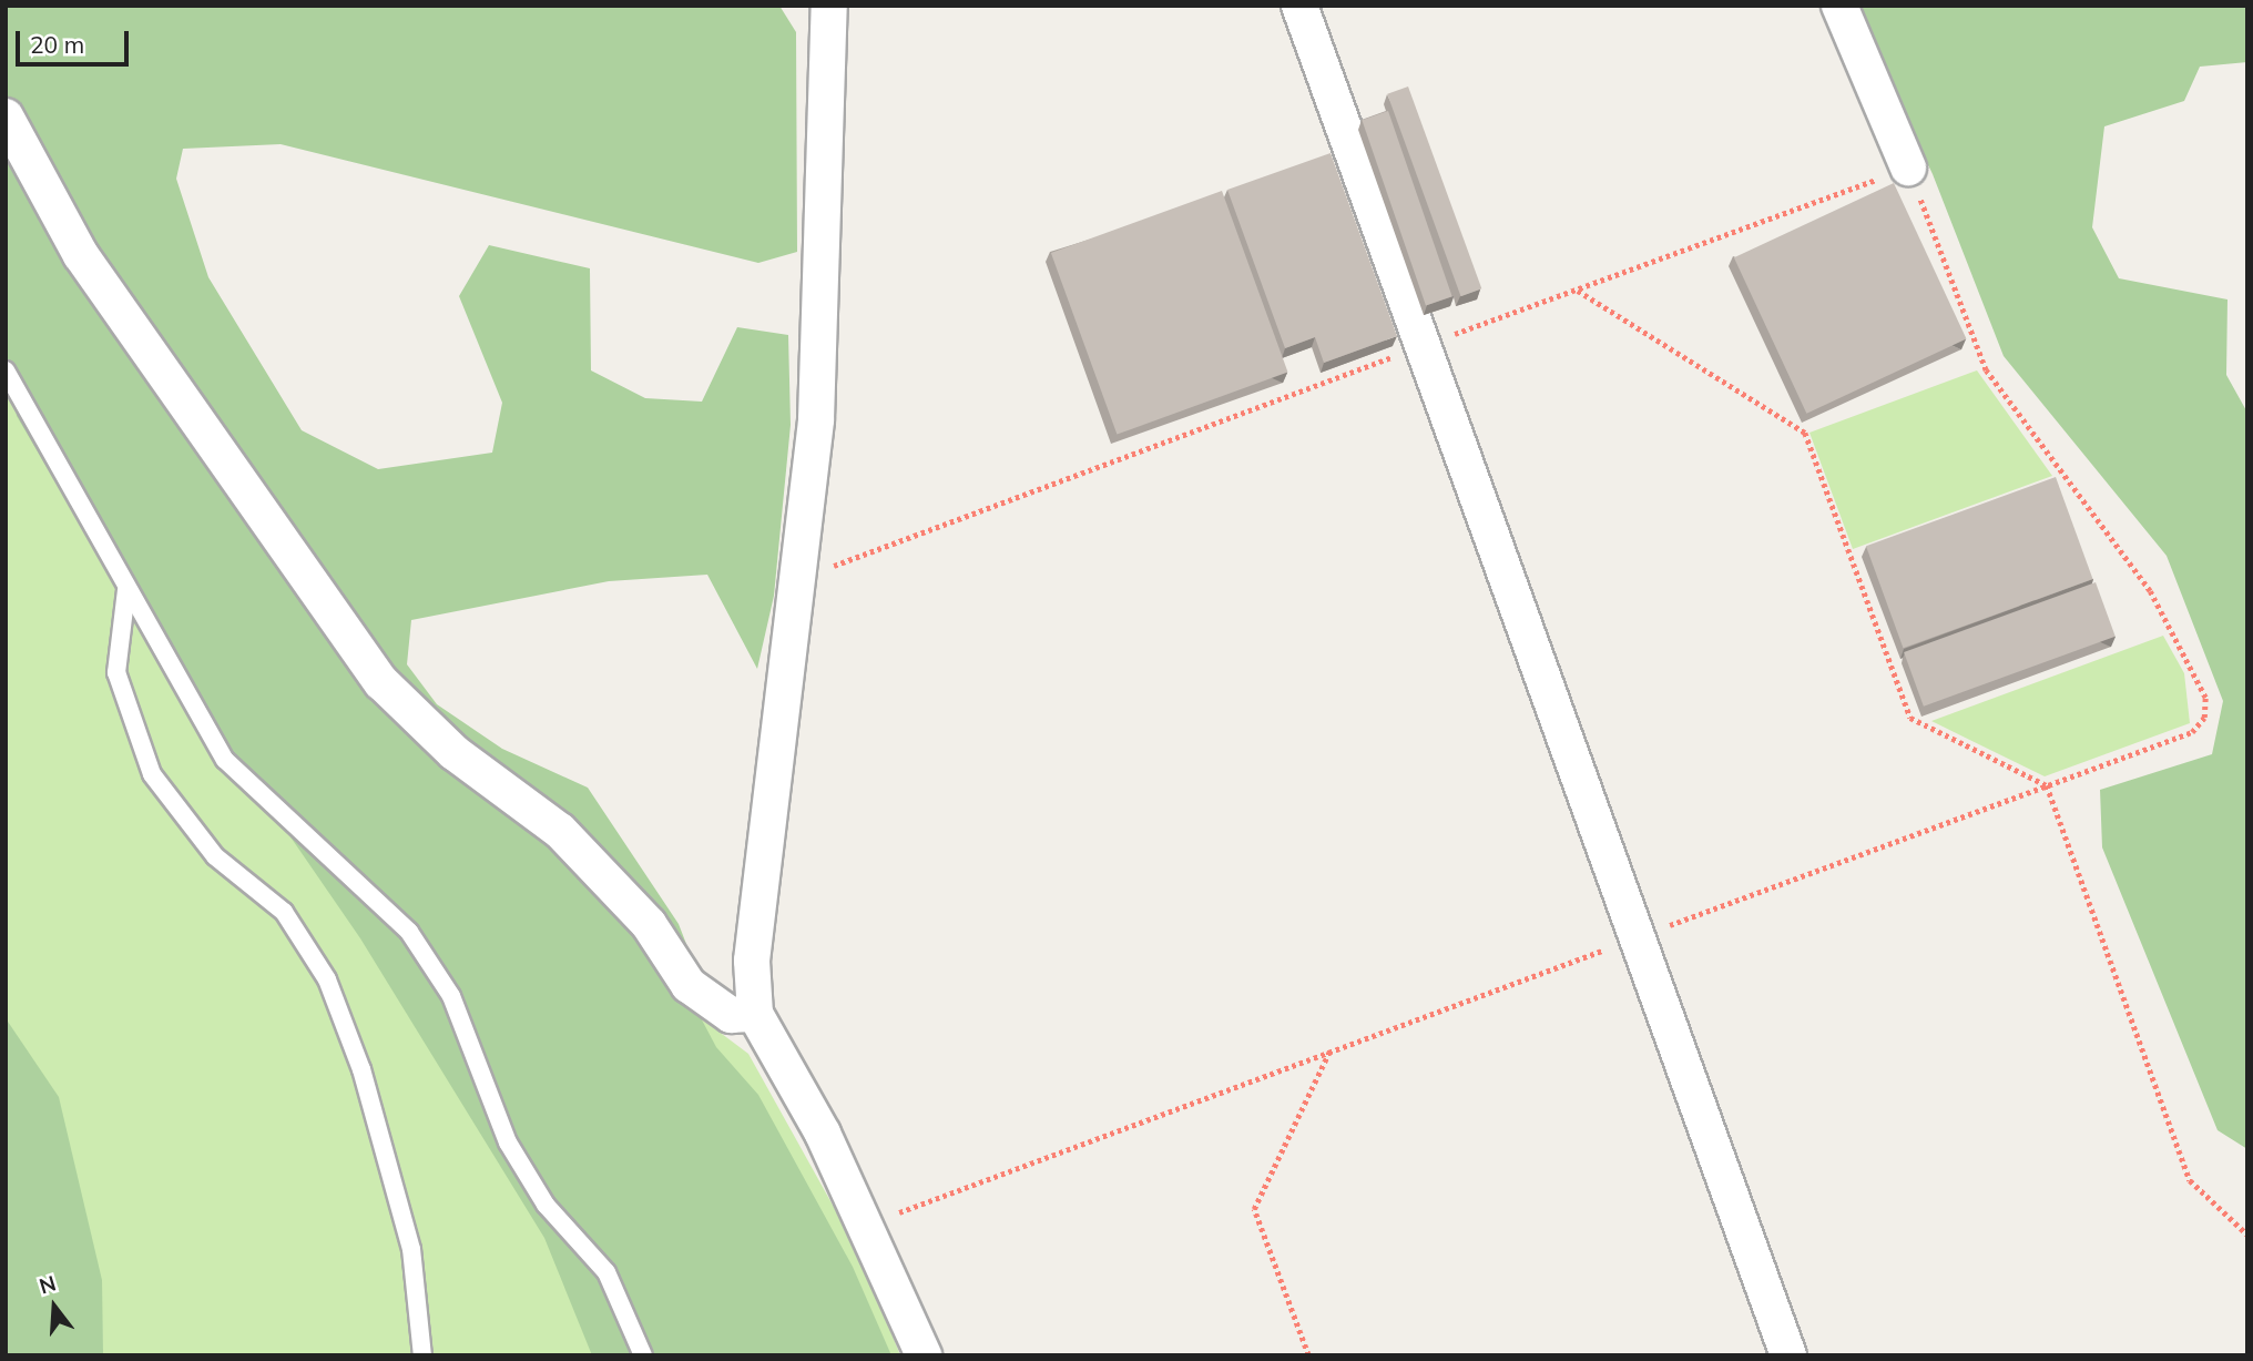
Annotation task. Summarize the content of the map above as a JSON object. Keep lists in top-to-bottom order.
{
  "scale_bar": "20 m",
  "north": "top"
}
